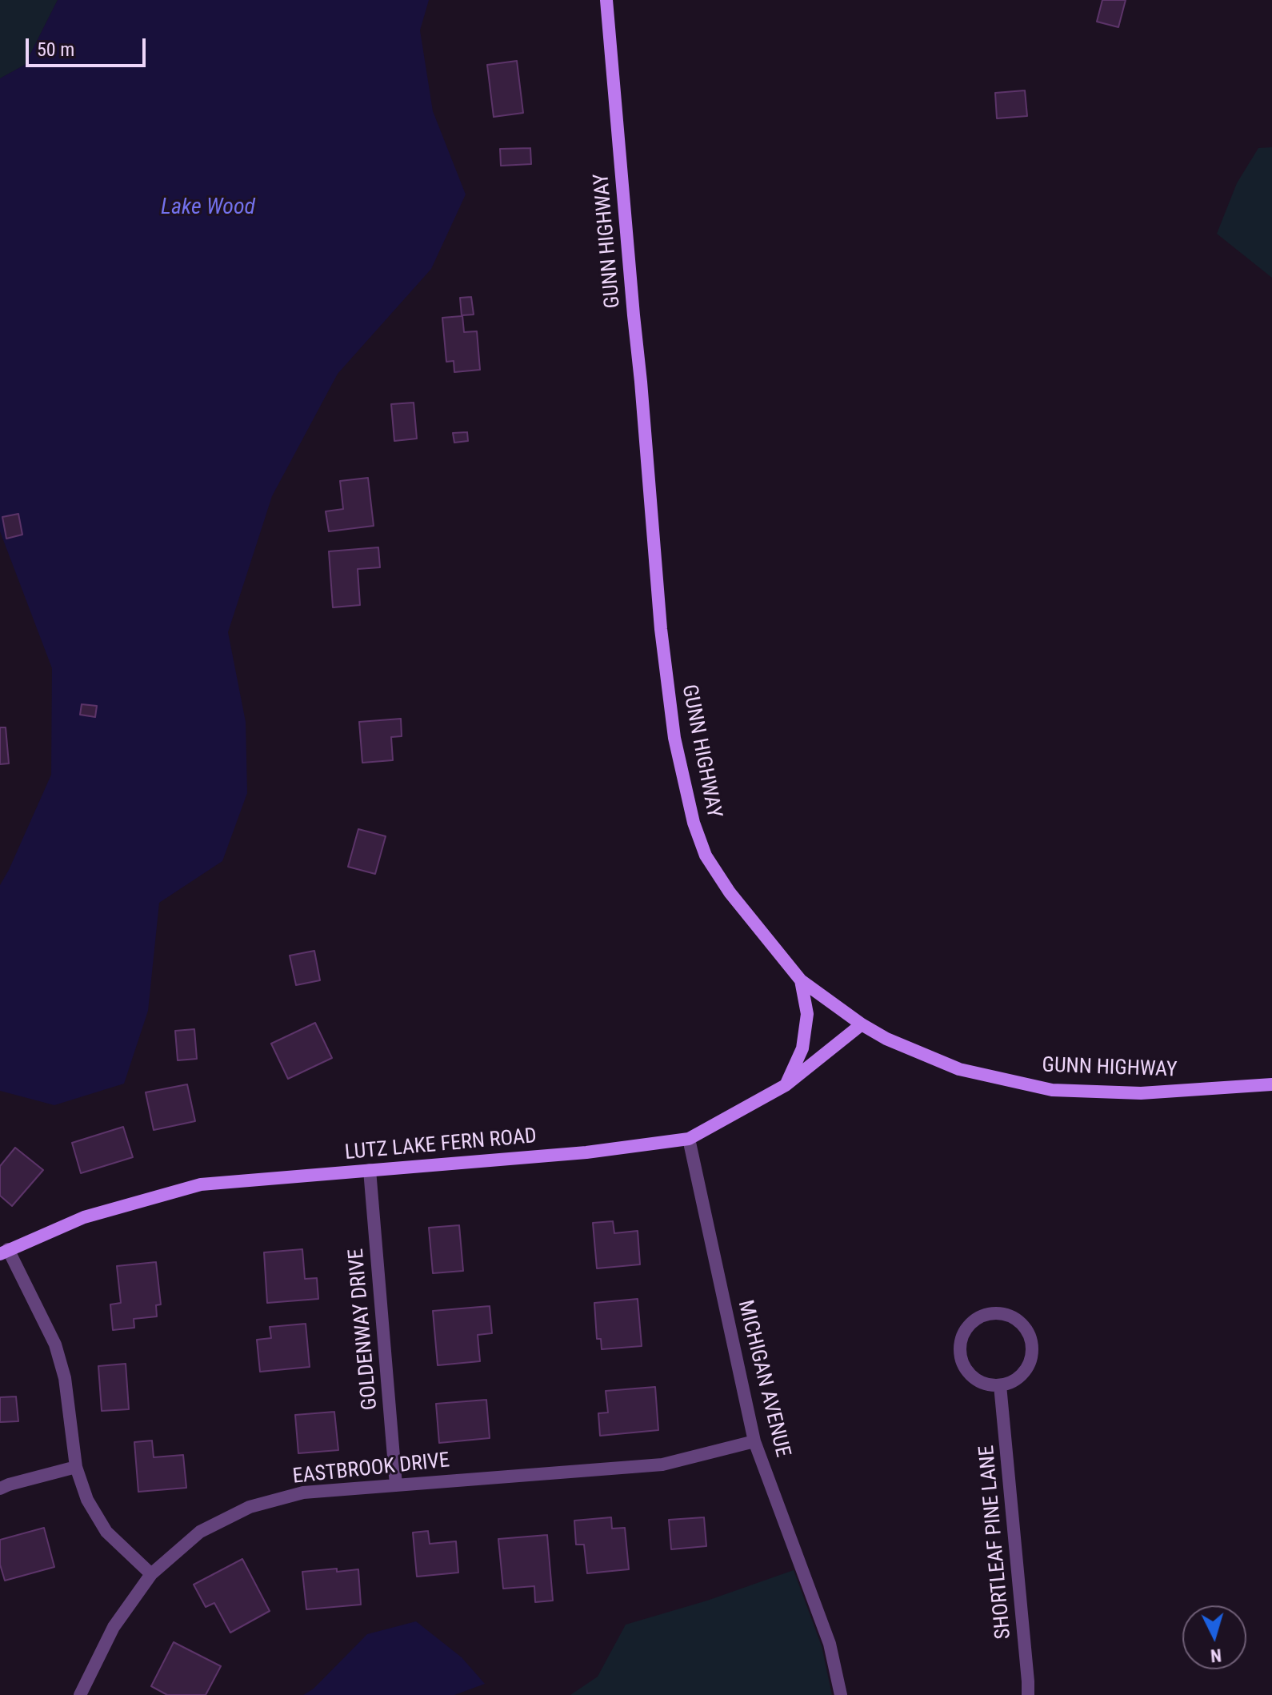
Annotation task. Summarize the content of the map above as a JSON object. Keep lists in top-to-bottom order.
{
  "streets": {
    "main road": ["GUNN HIGHWAY", "LUTZ LAKE FERN ROAD"],
    "street": [
      "GOLDENWAY DRIVE",
      "MICHIGAN AVENUE",
      "EASTBROOK DRIVE",
      "SHORTLEAF PINE LANE"
    ]
  },
  "crossings": [
    ["GUNN HIGHWAY", "LUTZ LAKE FERN ROAD"],
    ["LUTZ LAKE FERN ROAD", "GOLDENWAY DRIVE"],
    ["LUTZ LAKE FERN ROAD", "MICHIGAN AVENUE"],
    ["GOLDENWAY DRIVE", "EASTBROOK DRIVE"],
    ["MICHIGAN AVENUE", "EASTBROOK DRIVE"]
  ],
  "water": ["Lake Wood"],
  "scale_bar": "50 m",
  "north": "bottom"
}
